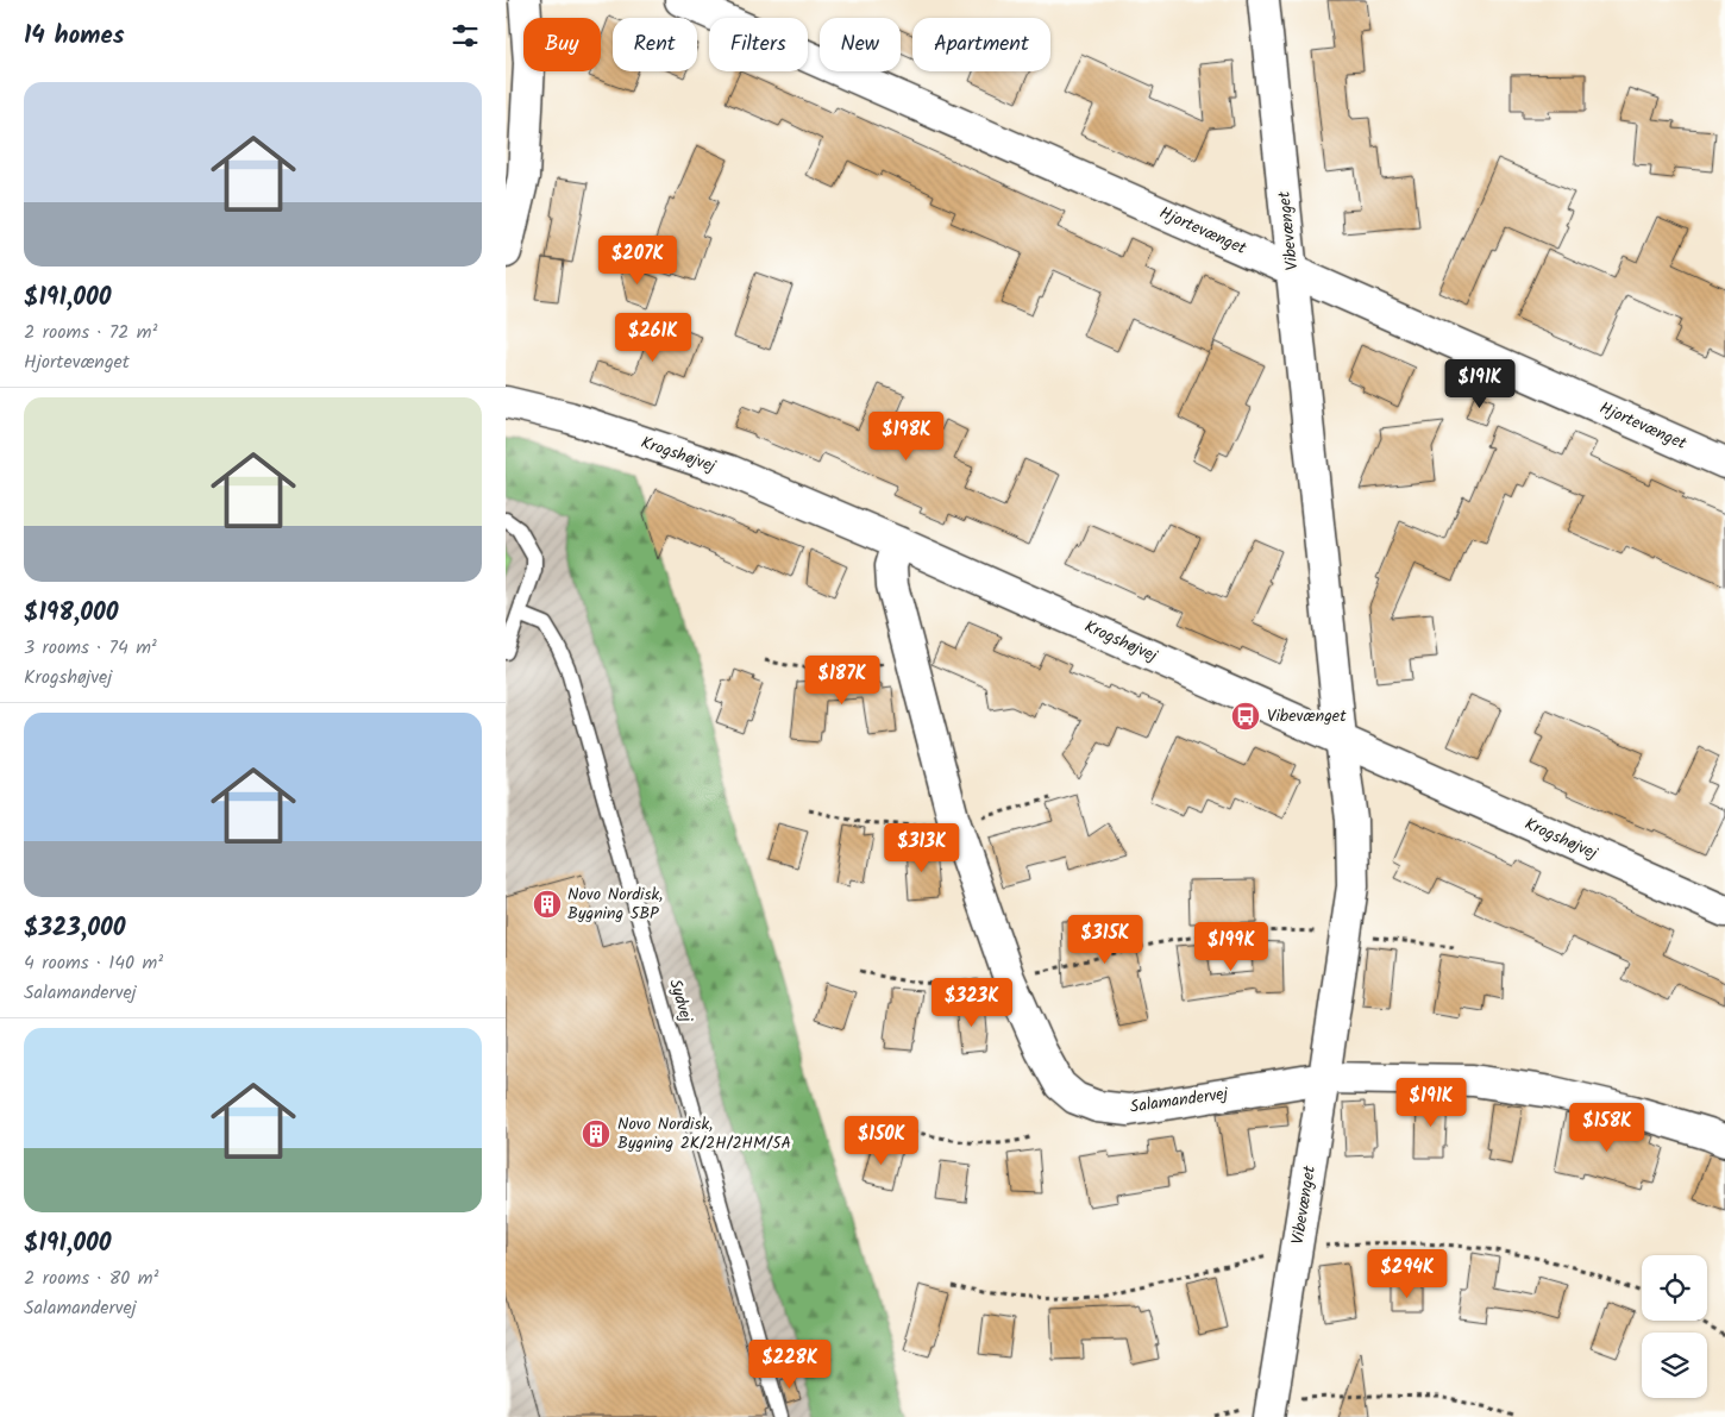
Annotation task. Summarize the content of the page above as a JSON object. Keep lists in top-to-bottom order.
{
  "streets": {
    "street": [
      "Hjortevænget",
      "Vibevænget",
      "Krogshøjvej",
      "Salamandervej"
    ],
    "lane": ["Sydvej"]
  },
  "crossings": [
    ["Hjortevænget", "Vibevænget"],
    ["Vibevænget", "Krogshøjvej"],
    ["Vibevænget", "Salamandervej"],
    ["Krogshøjvej", "Salamandervej"]
  ],
  "places": {
    "bus stop": ["Vibevænget"],
    "building": ["Novo Nordisk, Bygning 5BP", "Novo Nordisk, Bygning 2K/2H/2HM/5A"]
  },
  "page": {
    "heading": "14 homes",
    "chip": [
      "Buy",
      "Rent",
      "Filters",
      "New",
      "Apartment"
    ],
    "list": [
      {
        "name": "$191,000",
        "note": "2 rooms · 72 m² · Hjortevænget"
      },
      {
        "name": "$198,000",
        "note": "3 rooms · 74 m² · Krogshøjvej"
      },
      {
        "name": "$323,000",
        "note": "4 rooms · 140 m² · Salamandervej"
      },
      {
        "name": "$191,000",
        "note": "2 rooms · 80 m² · Salamandervej"
      }
    ],
    "price": [
      "$207K",
      "$261K",
      "$191K",
      "$198K",
      "$187K",
      "$313K",
      "$315K",
      "$199K",
      "$323K",
      "$191K",
      "$158K",
      "$150K",
      "$294K",
      "$228K"
    ]
  }
}
